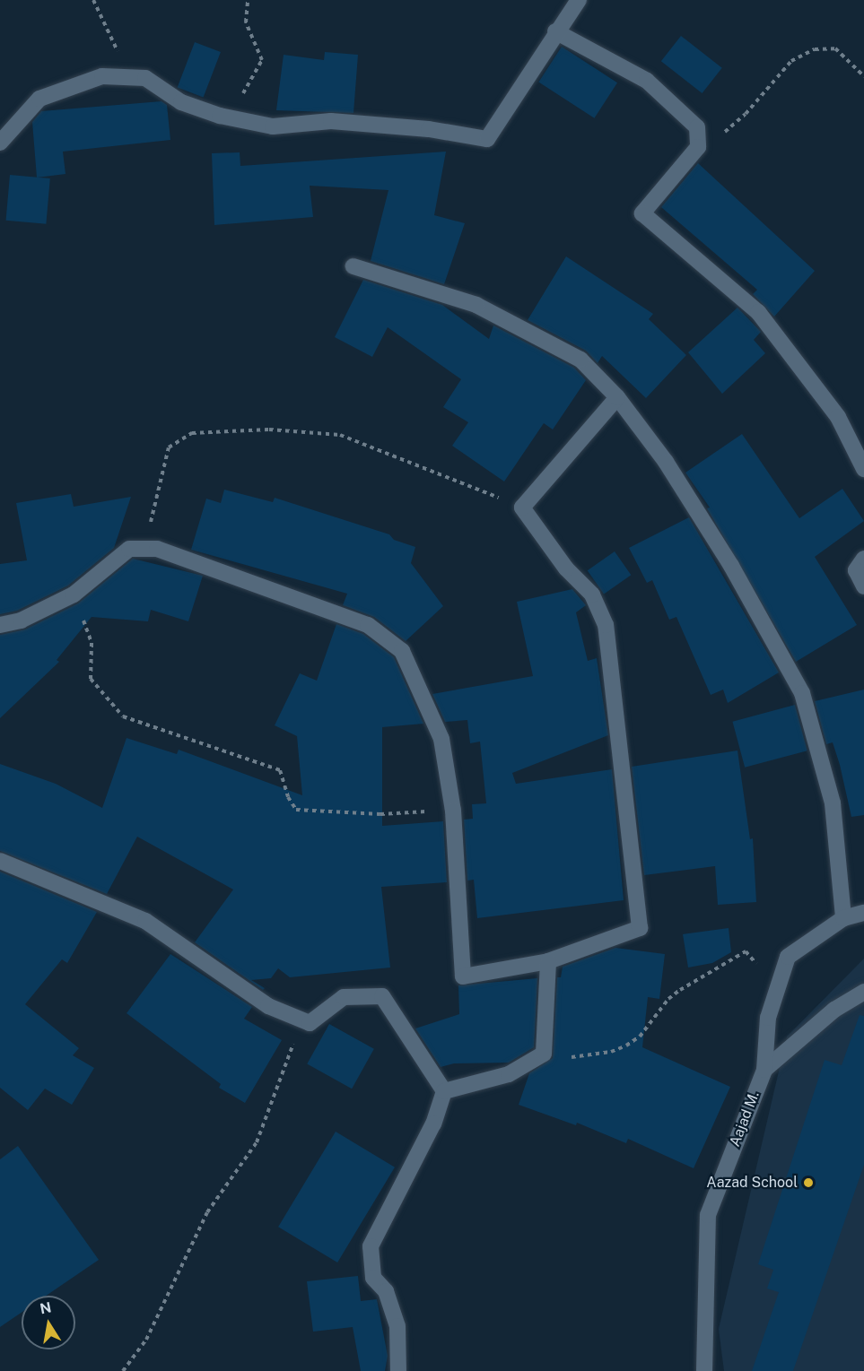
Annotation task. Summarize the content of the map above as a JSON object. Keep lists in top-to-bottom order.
{
  "streets": {
    "street": ["Aajad M."]
  },
  "places": ["Aazad School"],
  "north": "top"
}
